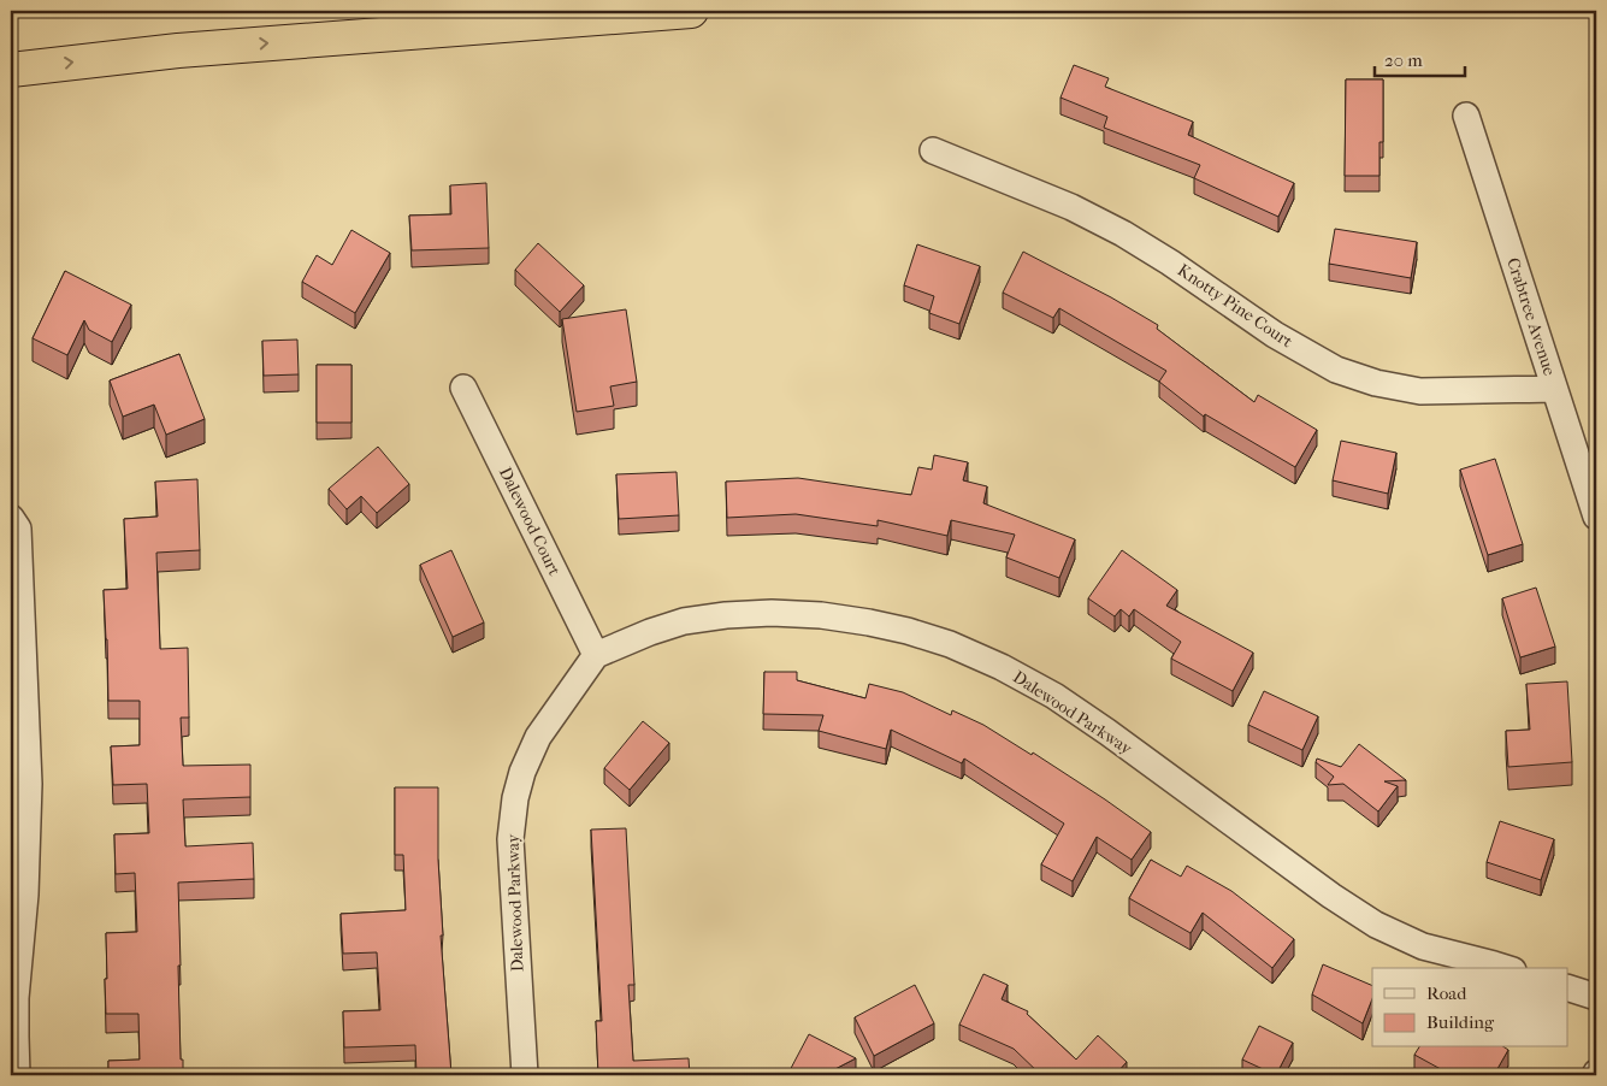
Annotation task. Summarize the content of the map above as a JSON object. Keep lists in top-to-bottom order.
{
  "streets": {
    "street": [
      "Knotty Pine Court",
      "Crabtree Avenue",
      "Dalewood Court",
      "Dalewood Parkway"
    ]
  },
  "crossings": [
    ["Knotty Pine Court", "Crabtree Avenue"],
    ["Dalewood Court", "Dalewood Parkway"]
  ],
  "legend": ["Road", "Building"],
  "scale_bar": "20 m"
}
